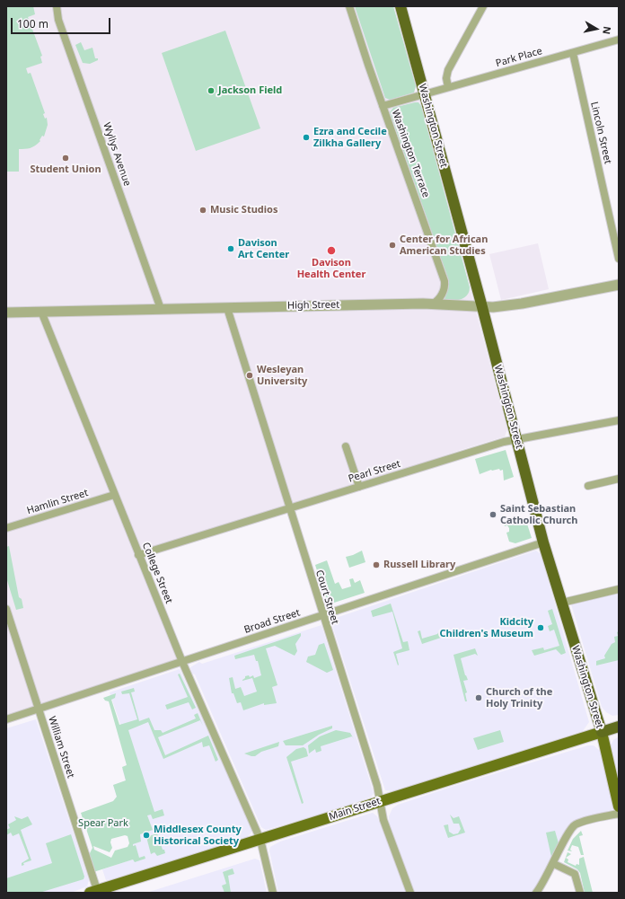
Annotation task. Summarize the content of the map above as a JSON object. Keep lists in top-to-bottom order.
{
  "streets": {
    "highway": ["Washington Street", "Main Street"],
    "street": [
      "Park Place",
      "Lincoln Street",
      "Washington Terrace",
      "Wyllys Avenue",
      "High Street",
      "Pearl Street",
      "Hamlin Street",
      "College Street",
      "Court Street",
      "Broad Street",
      "William Street"
    ]
  },
  "crossings": [
    ["Park Place", "Washington Street"],
    ["Park Place", "Lincoln Street"],
    ["Park Place", "Washington Terrace"],
    ["Washington Street", "High Street"],
    ["Washington Street", "Pearl Street"],
    ["Washington Street", "Broad Street"],
    ["Washington Street", "Main Street"],
    ["Washington Terrace", "High Street"],
    ["Wyllys Avenue", "High Street"],
    ["High Street", "College Street"],
    ["High Street", "Court Street"],
    ["Pearl Street", "College Street"],
    ["Pearl Street", "Court Street"],
    ["Hamlin Street", "College Street"],
    ["College Street", "Broad Street"],
    ["College Street", "Main Street"],
    ["Court Street", "Broad Street"],
    ["Court Street", "Main Street"],
    ["Broad Street", "William Street"],
    ["William Street", "Main Street"]
  ],
  "parks": ["Spear Park"],
  "places": [
    "Jackson Field",
    "Ezra and Cecile Zilkha Gallery",
    "Student Union",
    "Music Studios",
    "Center for African American Studies",
    "Davison Art Center",
    "Davison Health Center",
    "Wesleyan University",
    "Saint Sebastian Catholic Church",
    "Russell Library",
    "Kidcity Children's Museum",
    "Church of the Holy Trinity",
    "Middlesex County Historical Society"
  ],
  "scale_bar": "100 m",
  "north": "right"
}
